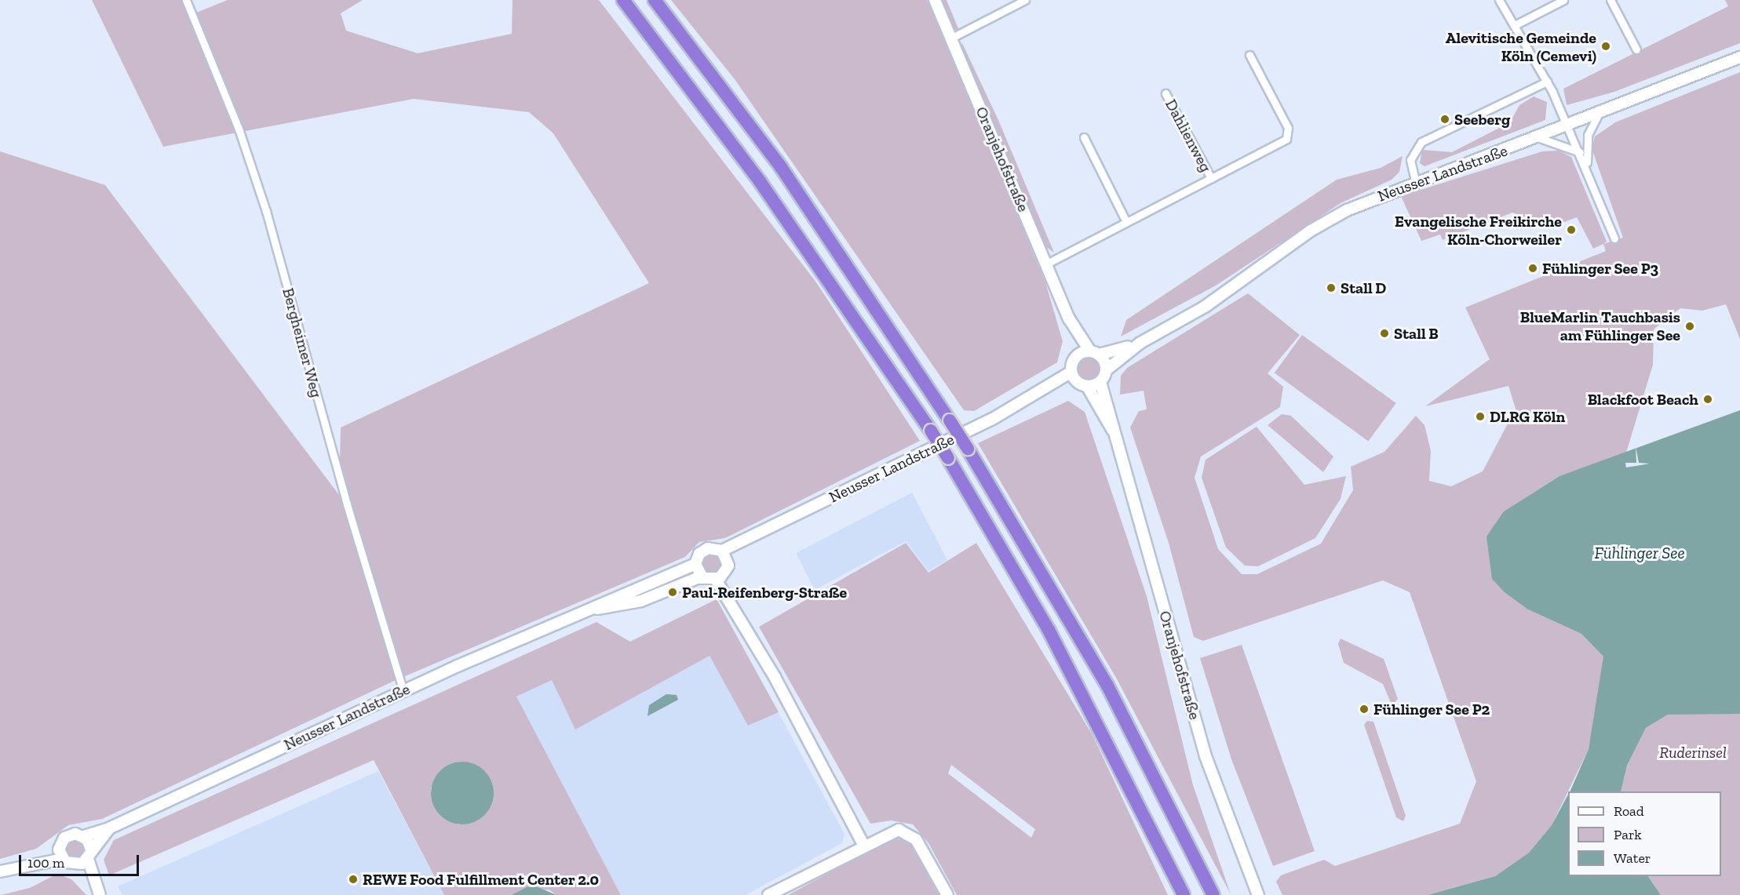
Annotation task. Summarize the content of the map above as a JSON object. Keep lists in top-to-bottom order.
{
  "streets": {
    "main road": ["Oranjehofstraße", "Neusser Landstraße"],
    "street": ["Dahlienweg", "Bergheimer Weg"]
  },
  "crossings": [
    ["Dahlienweg", "Oranjehofstraße"],
    ["Oranjehofstraße", "Neusser Landstraße"],
    ["Neusser Landstraße", "Bergheimer Weg"]
  ],
  "water": ["Fühlinger See"],
  "parks": ["Ruderinsel"],
  "places": [
    "Alevitische Gemeinde Köln (Cemevi)",
    "Seeberg",
    "Evangelische Freikirche Köln-Chorweiler",
    "Fühlinger See P3",
    "Stall D",
    "BlueMarlin Tauchbasis am Fühlinger See",
    "Stall B",
    "Blackfoot Beach",
    "DLRG Köln",
    "Paul-Reifenberg-Straße",
    "Fühlinger See P2",
    "REWE Food Fulfillment Center 2.0"
  ],
  "legend": ["Road", "Park", "Water"],
  "scale_bar": "100 m"
}
